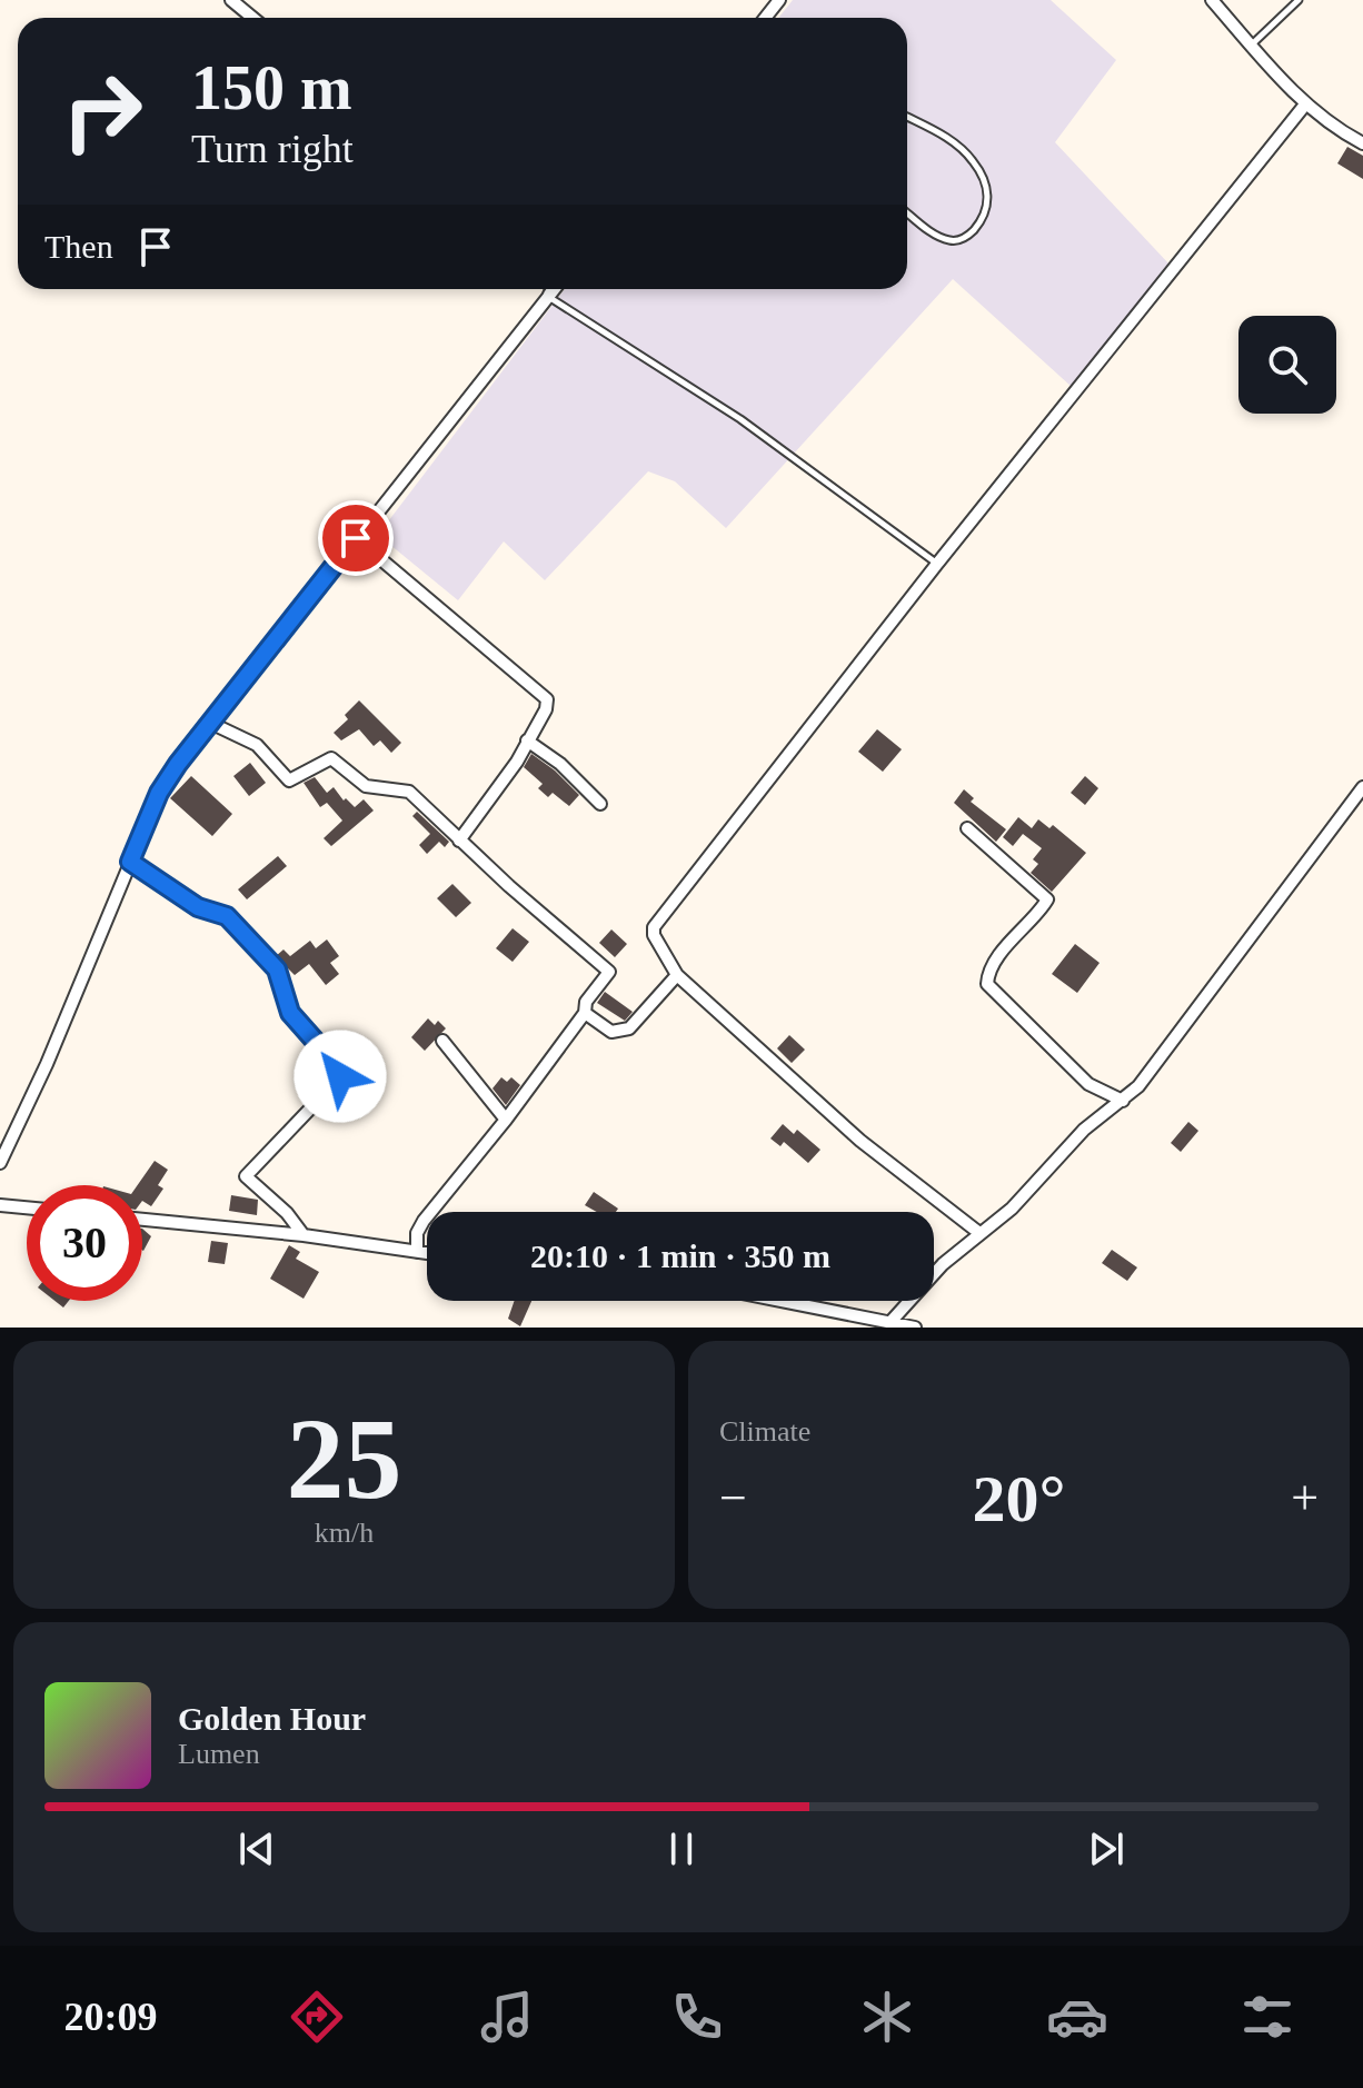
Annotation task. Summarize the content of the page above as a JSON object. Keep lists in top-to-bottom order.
{
  "page": {
    "turn": ["150 m", "Turn right"],
    "then": "Then",
    "limit": "30",
    "trip": "20:10 · 1 min · 350 m",
    "tile": [
      ["25", "km/h"],
      "Climate"
    ],
    "heat": ["−", "20°", "+"],
    "song": ["Golden Hour", "Lumen"],
    "tabs": "20:09"
  }
}
